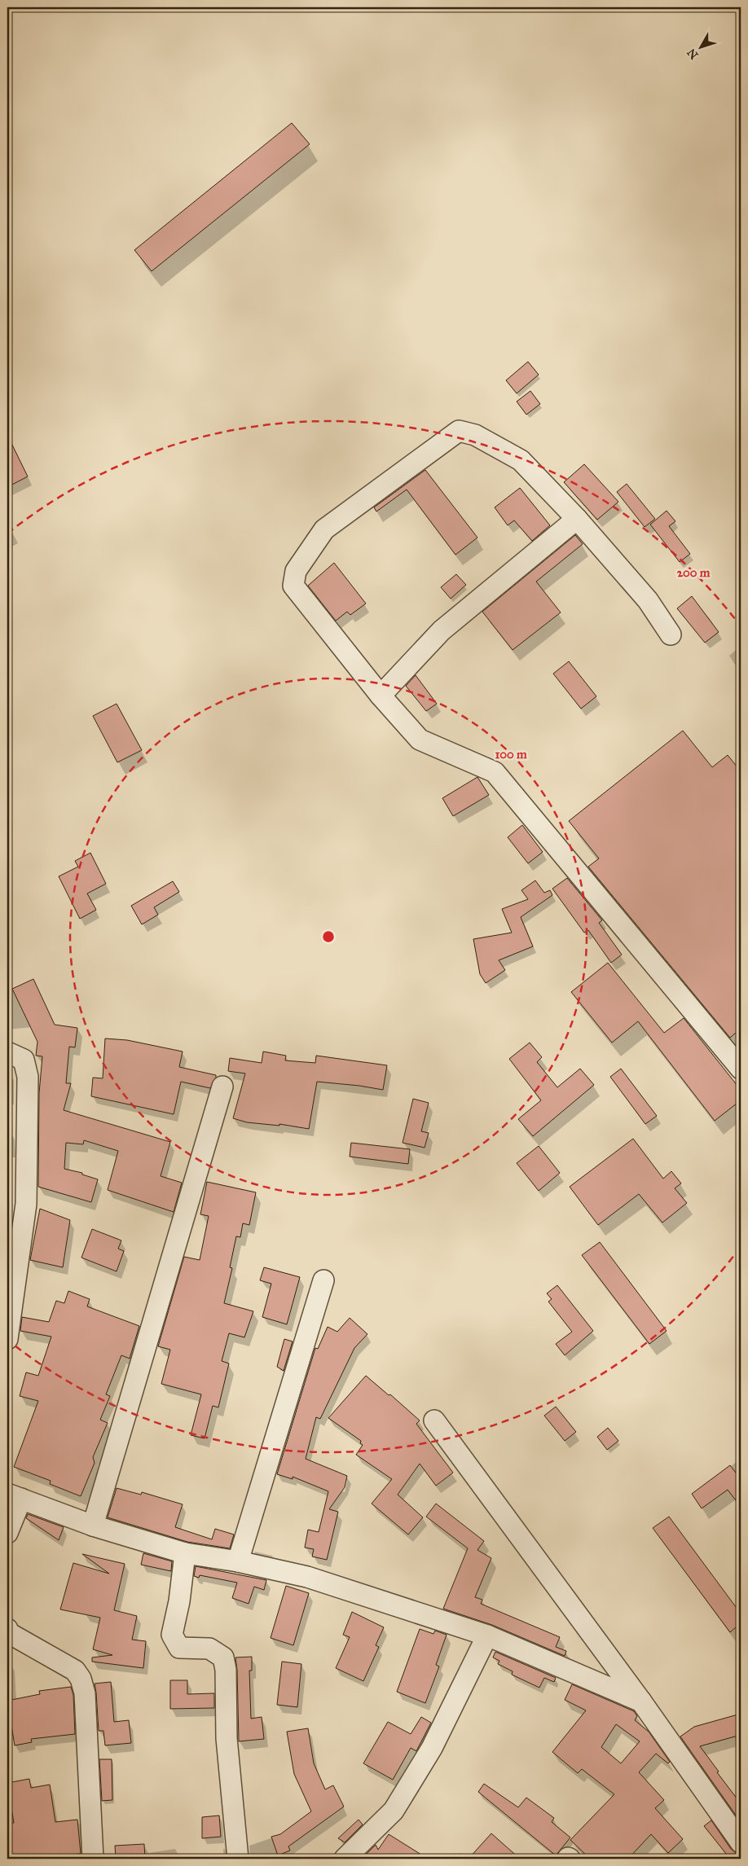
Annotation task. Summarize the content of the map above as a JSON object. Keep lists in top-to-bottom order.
{
  "north": "bottom left",
  "rings": ["200 m", "100 m"]
}
